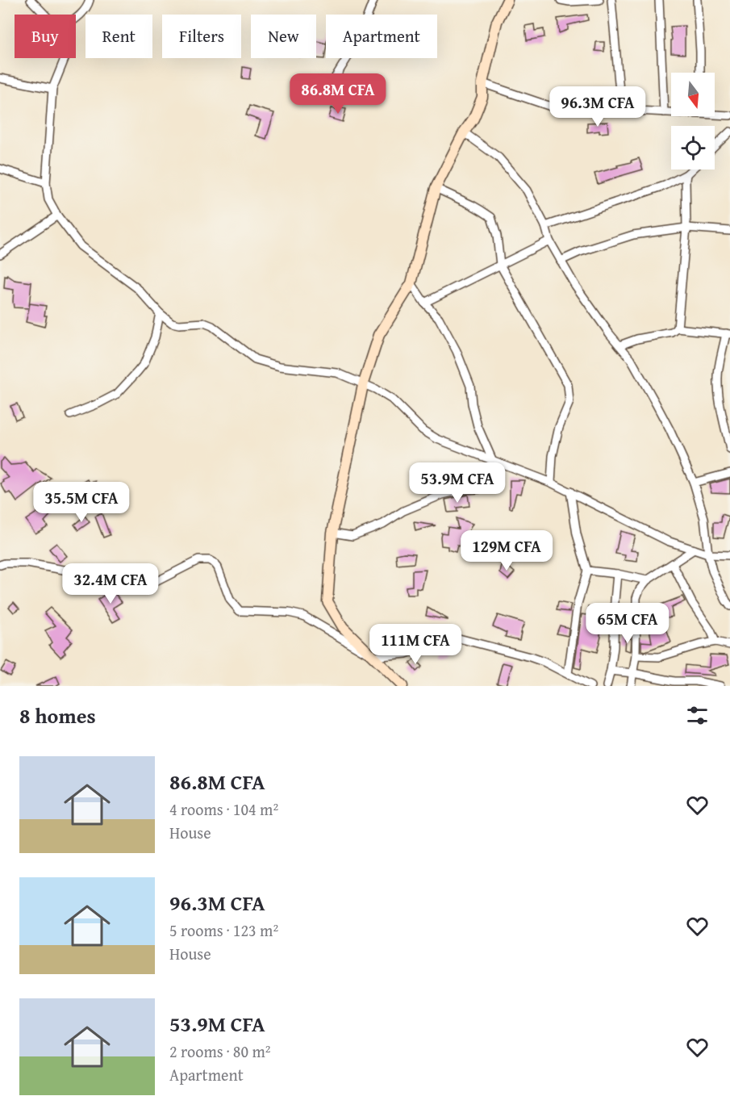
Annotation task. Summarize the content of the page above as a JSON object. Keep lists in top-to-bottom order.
{
  "north": "bottom",
  "page": {
    "chip": [
      "Buy",
      "Rent",
      "Filters",
      "New",
      "Apartment"
    ],
    "price": [
      "86.8M CFA",
      "96.3M CFA",
      "53.9M CFA",
      "35.5M CFA",
      "129M CFA",
      "32.4M CFA",
      "65M CFA",
      "111M CFA"
    ],
    "heading": "8 homes",
    "list": [
      {
        "name": "86.8M CFA",
        "note": "4 rooms · 104 m² · House"
      },
      {
        "name": "96.3M CFA",
        "note": "5 rooms · 123 m² · House"
      },
      {
        "name": "53.9M CFA",
        "note": "2 rooms · 80 m² · Apartment"
      }
    ]
  }
}
